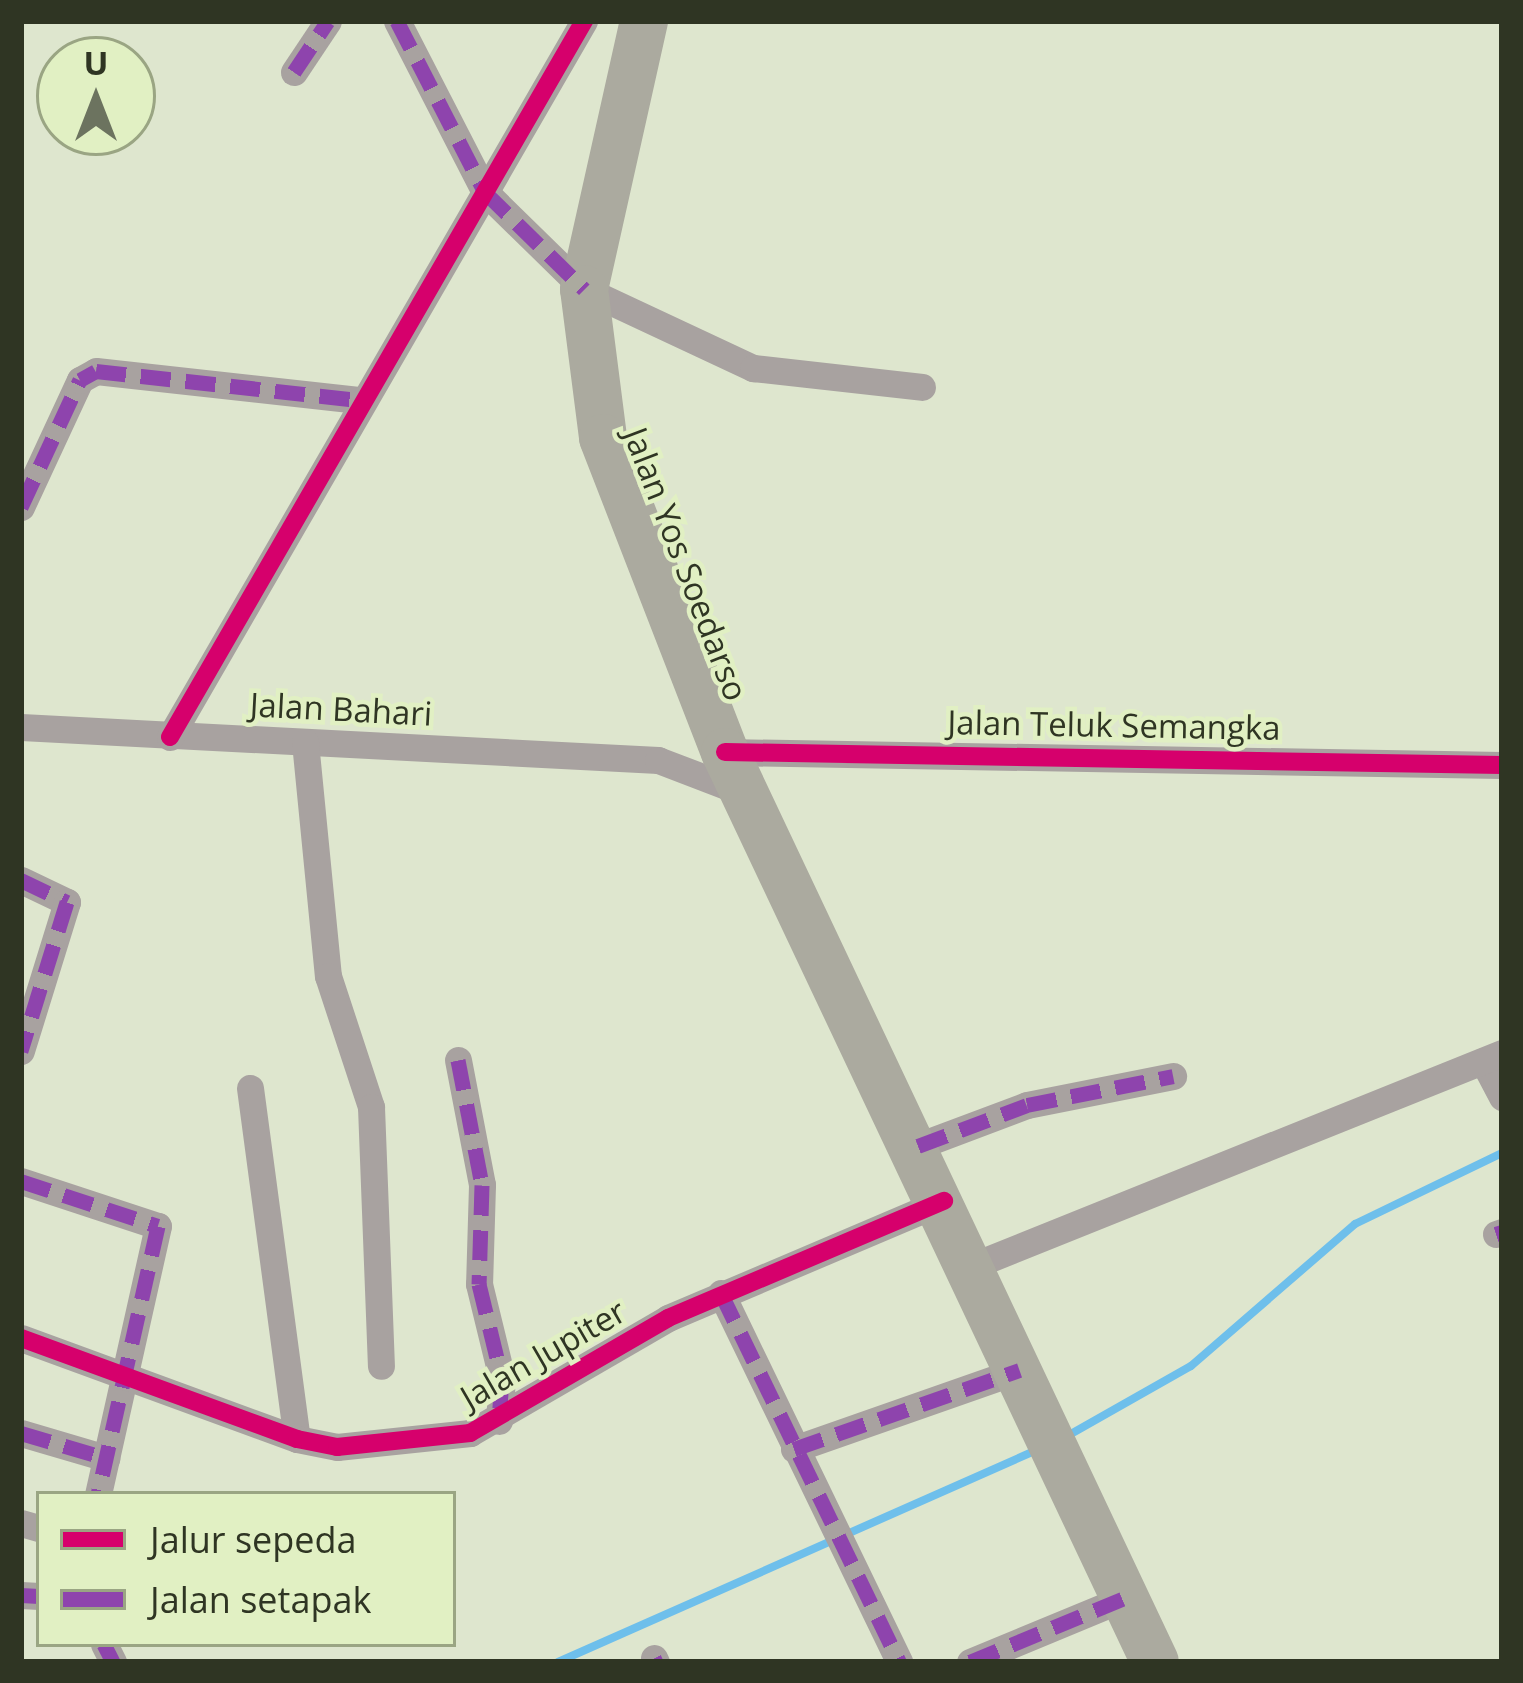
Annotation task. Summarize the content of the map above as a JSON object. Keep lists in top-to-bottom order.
{
  "streets": {
    "highway": ["Jalan Yos Soedarso"],
    "street": ["Jalan Bahari", "Jalan Teluk Semangka", "Jalan Jupiter"]
  },
  "crossings": [
    ["Jalan Yos Soedarso", "Jalan Bahari"],
    ["Jalan Yos Soedarso", "Jalan Teluk Semangka"],
    ["Jalan Yos Soedarso", "Jalan Jupiter"],
    ["Jalan Bahari", "Jalan Teluk Semangka"]
  ],
  "legend": ["Jalur sepeda", "Jalan setapak"],
  "north": "top"
}
